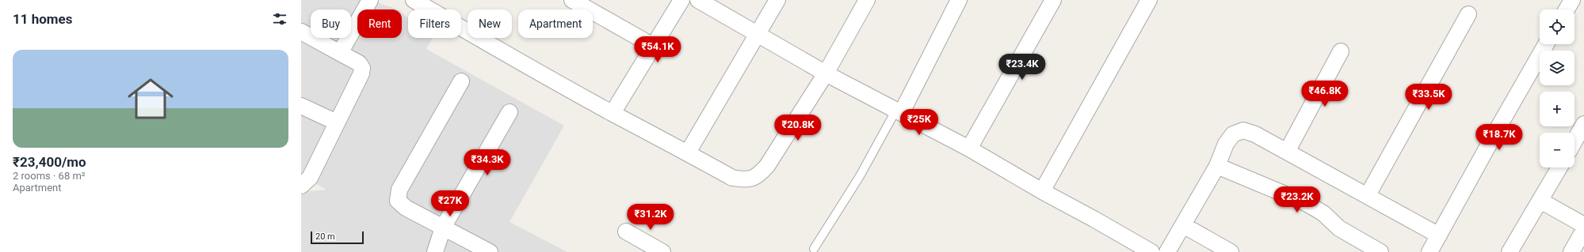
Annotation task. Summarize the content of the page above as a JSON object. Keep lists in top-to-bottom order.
{
  "scale_bar": "20 m",
  "page": {
    "heading": "11 homes",
    "map_buttons": ["+", "−"],
    "chip": [
      "Buy",
      "Rent",
      "Filters",
      "New",
      "Apartment"
    ],
    "price": [
      "₹54.1K",
      "₹23.4K",
      "₹46.8K",
      "₹33.5K",
      "₹25K",
      "₹20.8K",
      "₹18.7K",
      "₹34.3K",
      "₹23.2K",
      "₹27K",
      "₹31.2K"
    ],
    "list": [
      {
        "name": "₹23,400/mo",
        "note": "2 rooms · 68 m² · Apartment"
      }
    ],
    "scale": "20 m"
  }
}
